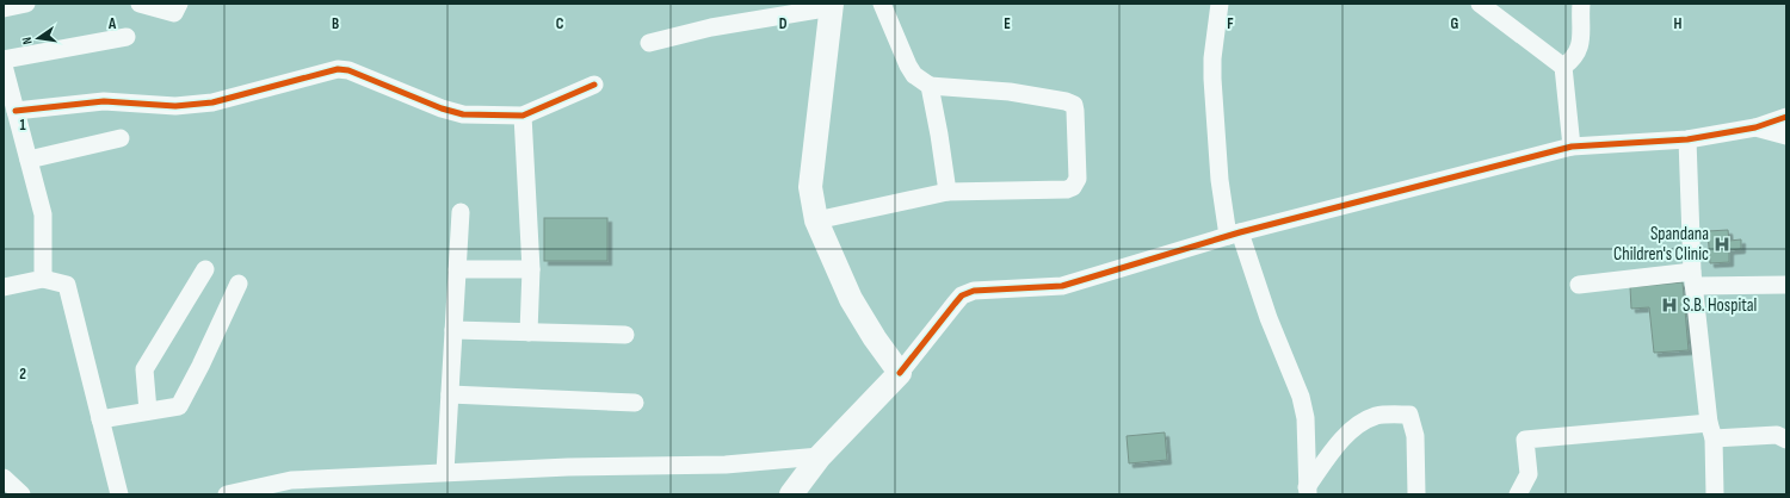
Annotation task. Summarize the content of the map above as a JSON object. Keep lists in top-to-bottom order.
{
  "places": {
    "hospital": ["Spandana Children's Clinic", "S.B. Hospital"]
  },
  "north": "left",
  "grid": {
    "columns": [
      "A",
      "B",
      "C",
      "D",
      "E",
      "F",
      "G",
      "H"
    ],
    "rows": ["1", "2"]
  }
}
